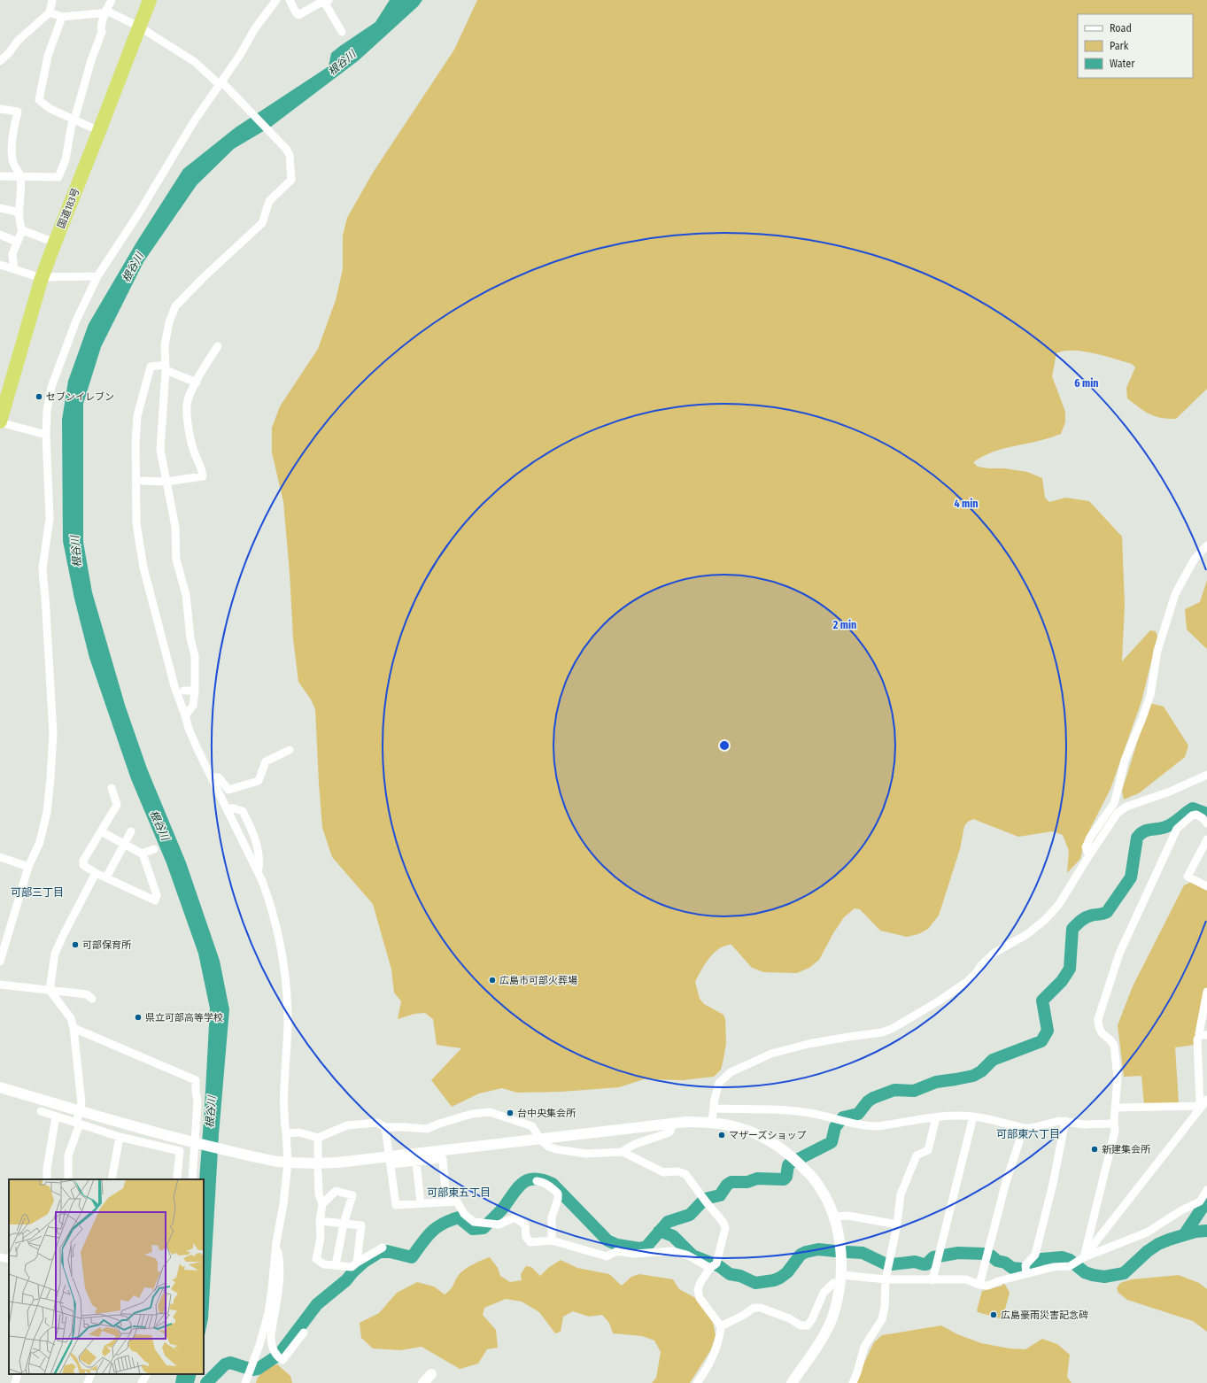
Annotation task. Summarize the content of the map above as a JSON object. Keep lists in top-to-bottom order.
{
  "streets": {
    "highway": ["国道183号"]
  },
  "districts": ["可部三丁目", "可部東六丁目", "可部東五丁目"],
  "water": ["根谷川"],
  "places": [
    "セブンイレブン",
    "可部保育所",
    "広島市可部火葬場",
    "県立可部高等学校",
    "台中央集会所",
    "マザーズショップ",
    "新建集会所",
    "広島豪雨災害記念碑"
  ],
  "legend": ["Road", "Park", "Water"],
  "rings": ["6 min", "4 min", "2 min"]
}
